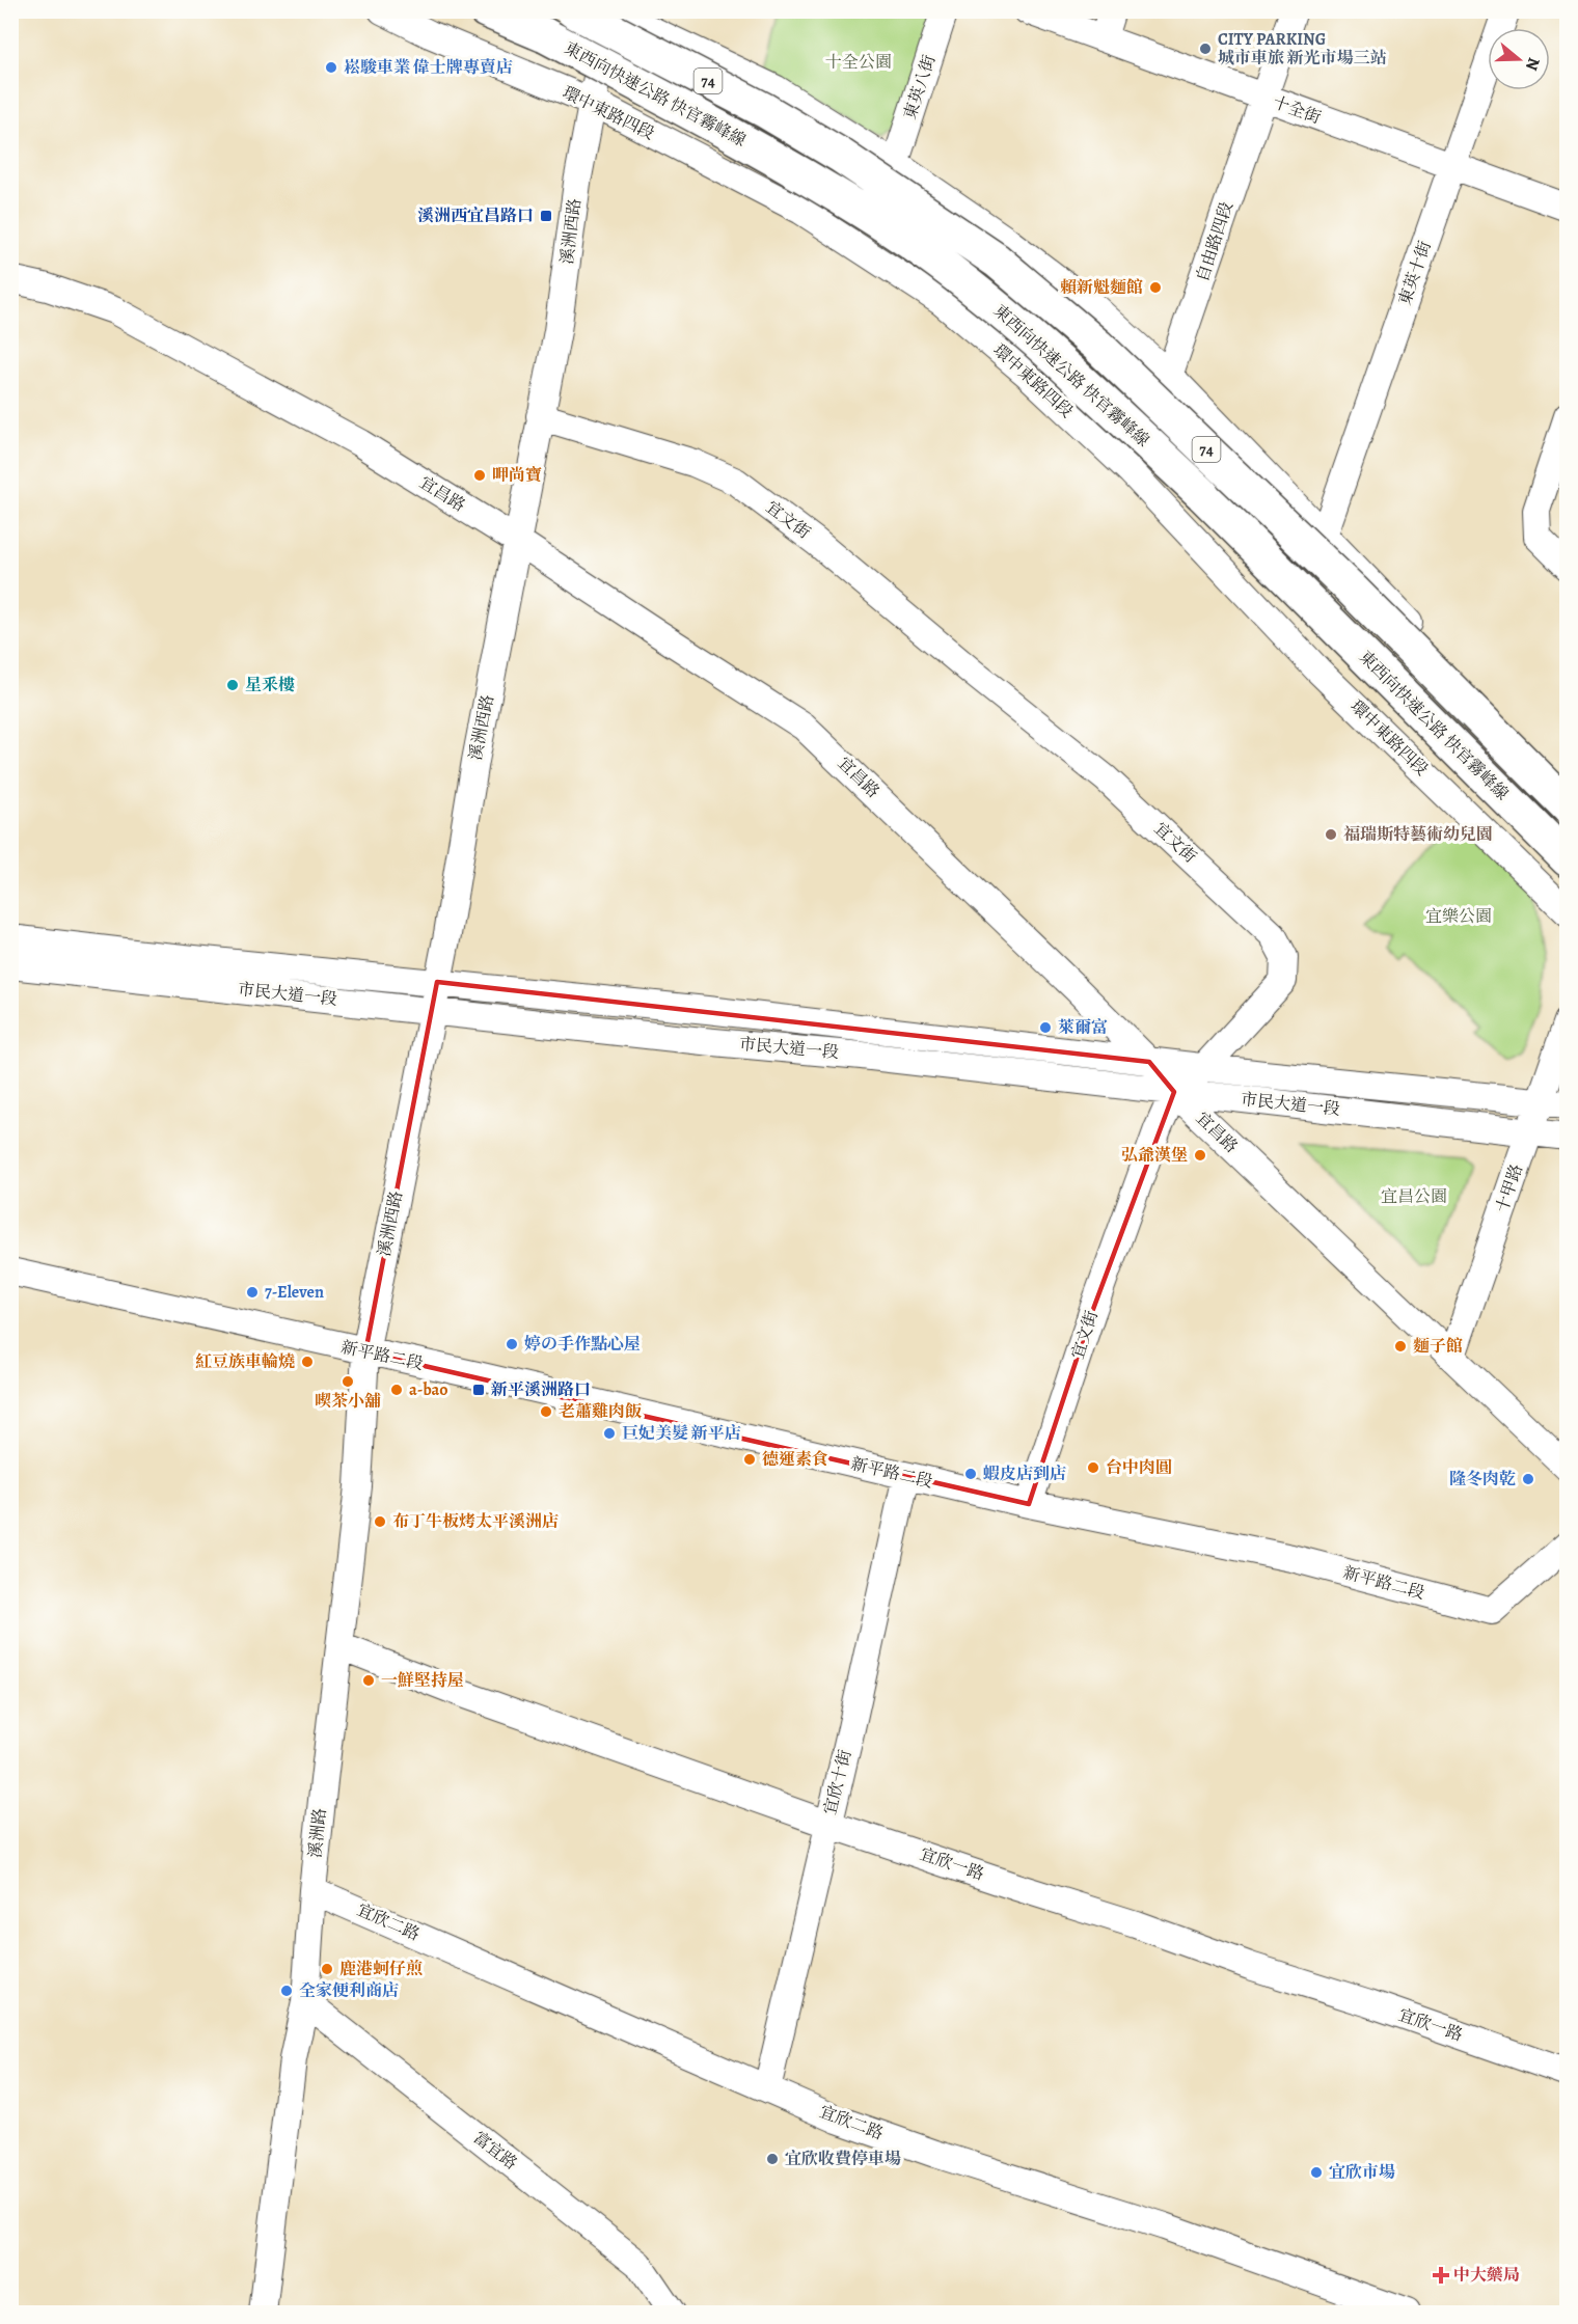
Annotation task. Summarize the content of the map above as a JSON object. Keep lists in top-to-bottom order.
{
  "streets": {
    "highway": ["74", "東西向快速公路 快官霧峰線"],
    "street": [
      "東英八街",
      "十全街",
      "環中東路四段",
      "溪洲西路",
      "自由路四段",
      "東英十街",
      "宜昌路",
      "宜文街",
      "市民大道一段",
      "十甲路",
      "新平路二段",
      "宜欣十街",
      "溪洲路",
      "宜欣一路",
      "宜欣二路",
      "富宜路"
    ]
  },
  "crossings": [
    ["十全街", "自由路四段"],
    ["十全街", "東英十街"],
    ["環中東路四段", "溪洲西路"],
    ["環中東路四段", "自由路四段"],
    ["溪洲西路", "宜昌路"],
    ["溪洲西路", "宜文街"],
    ["溪洲西路", "市民大道一段"],
    ["溪洲西路", "新平路二段"],
    ["溪洲西路", "溪洲路"],
    ["宜昌路", "宜文街"],
    ["宜昌路", "市民大道一段"],
    ["宜昌路", "十甲路"],
    ["宜文街", "市民大道一段"],
    ["宜文街", "新平路二段"],
    ["市民大道一段", "十甲路"],
    ["新平路二段", "宜欣十街"],
    ["新平路二段", "溪洲路"],
    ["宜欣十街", "宜欣一路"],
    ["宜欣十街", "宜欣二路"],
    ["溪洲路", "宜欣一路"],
    ["溪洲路", "宜欣二路"],
    ["溪洲路", "富宜路"]
  ],
  "parks": ["十全公園", "宜樂公園", "宜昌公園"],
  "places": {
    "other": [
      "CITY PARKING 城市車旅 新光市場三站",
      "崧駿車業 偉士牌專賣店",
      "賴新魁麵館",
      "呷尚寶",
      "星釆樓",
      "福瑞斯特藝術幼兒園",
      "萊爾富",
      "弘爺漢堡",
      "7-Eleven",
      "婷の手作點心屋",
      "麵子館",
      "紅豆族車輪燒",
      "喫茶小舖",
      "a-bao",
      "老蕭雞肉飯",
      "巨妃美髮 新平店",
      "德運素食",
      "台中肉圓",
      "蝦皮店到店",
      "隆冬肉乾",
      "布丁牛板烤太平溪洲店",
      "一鮮堅持屋",
      "鹿港蚵仔煎",
      "全家便利商店",
      "宜欣收費停車場",
      "宜欣市場"
    ],
    "transit": ["溪洲西宜昌路口", "新平溪洲路口"],
    "health": ["中大藥局"]
  },
  "north": "right"
}
